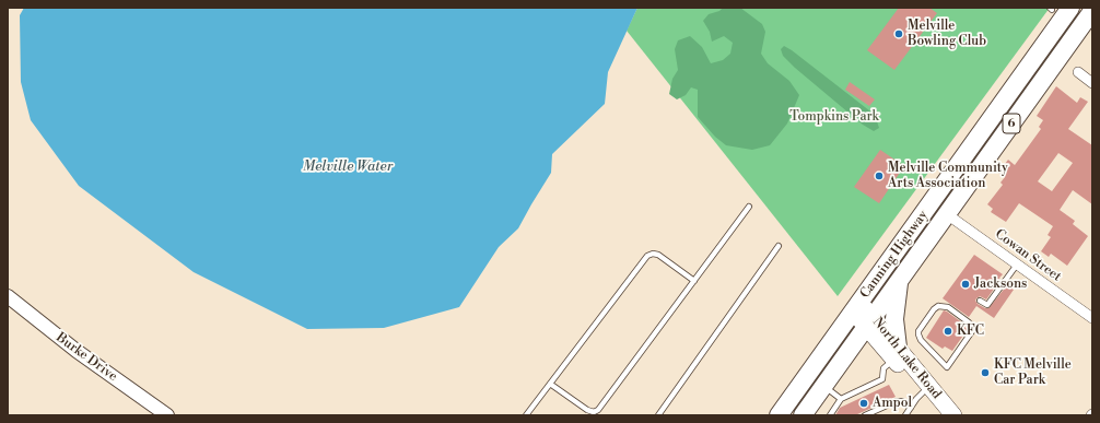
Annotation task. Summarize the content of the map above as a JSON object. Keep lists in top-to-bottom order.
{
  "streets": {
    "highway": ["6", "Canning Highway"],
    "main road": ["North Lake Road"],
    "street": ["Cowan Street", "Burke Drive"]
  },
  "crossings": [
    ["Canning Highway", "Cowan Street"],
    ["Canning Highway", "North Lake Road"]
  ],
  "water": ["Melville Water"],
  "parks": ["Tompkins Park"],
  "places": [
    "Melville Bowling Club",
    "Melville Community Arts Association",
    "Jacksons",
    "KFC",
    "KFC Melville Car Park",
    "Ampol"
  ]
}
